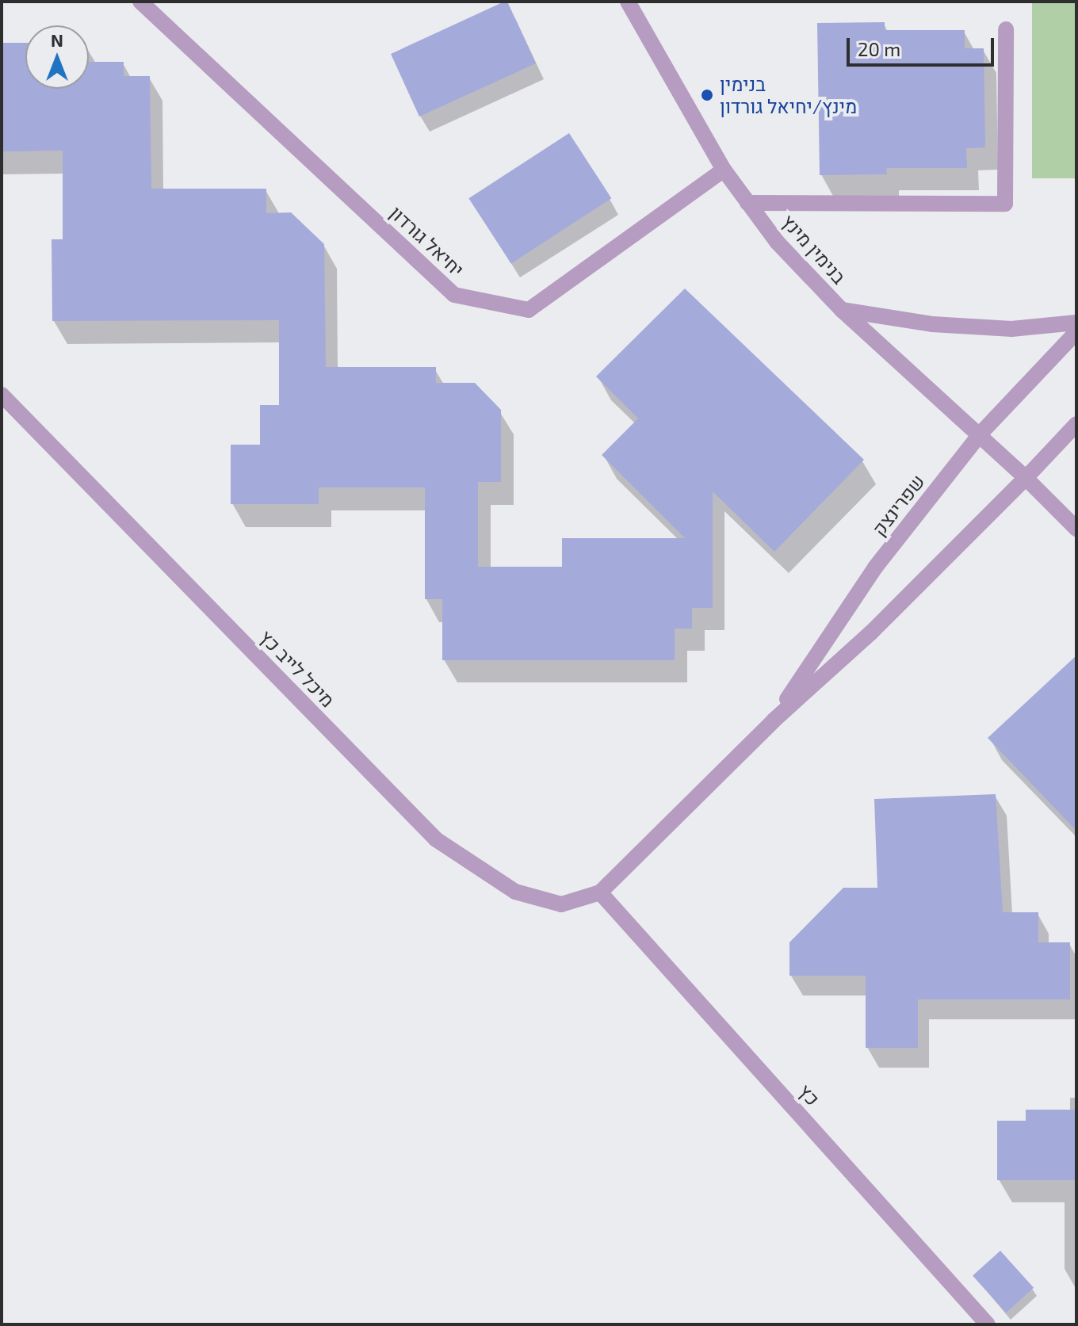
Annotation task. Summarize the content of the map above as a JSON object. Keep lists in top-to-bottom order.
{
  "streets": {
    "street": [
      "יחיאל גורדון",
      "בנימין מינץ",
      "שפרינצק",
      "מיכל לייב כץ",
      "כץ"
    ]
  },
  "crossings": [
    ["יחיאל גורדון", "בנימין מינץ"],
    ["בנימין מינץ", "שפרינצק"],
    ["שפרינצק", "מיכל לייב כץ"],
    ["שפרינצק", "כץ"],
    ["מיכל לייב כץ", "כץ"]
  ],
  "places": ["בנימין מינץ/יחיאל גורדון"],
  "scale_bar": "20 m",
  "north": "top"
}
